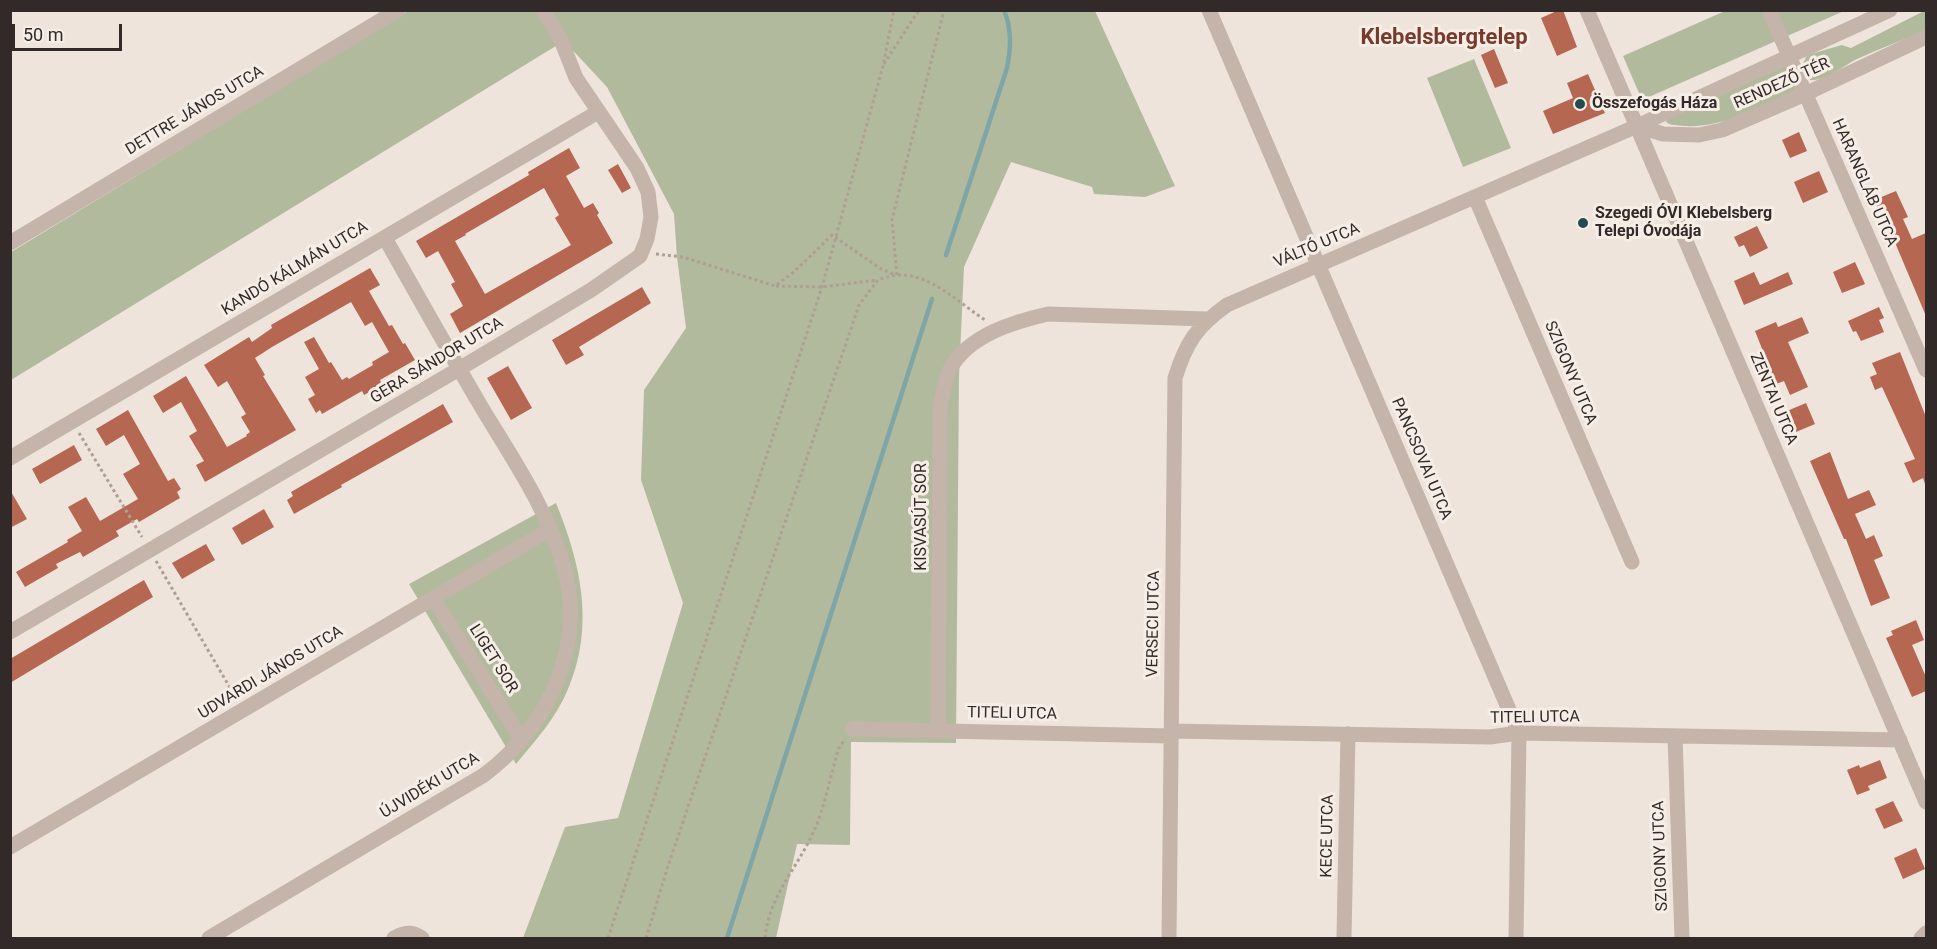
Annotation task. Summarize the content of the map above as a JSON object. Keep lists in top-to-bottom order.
{
  "streets": {
    "street": [
      "RENDEZŐ TÉR",
      "DETTRE JÁNOS UTCA",
      "HARANGLÁB UTCA",
      "VÁLTÓ UTCA",
      "KANDÓ KÁLMÁN UTCA",
      "GERA SÁNDOR UTCA",
      "SZIGONY UTCA",
      "ZENTAI UTCA",
      "PANCSOVAI UTCA",
      "KISVASÚT SOR",
      "VERSECI UTCA",
      "LIGET SOR",
      "UDVARDI JÁNOS UTCA",
      "TITELI UTCA",
      "ÚJVIDÉKI UTCA",
      "KECE UTCA"
    ]
  },
  "crossings": [
    ["RENDEZŐ TÉR", "HARANGLÁB UTCA"],
    ["RENDEZŐ TÉR", "VÁLTÓ UTCA"],
    ["RENDEZŐ TÉR", "ZENTAI UTCA"],
    ["VÁLTÓ UTCA", "SZIGONY UTCA"],
    ["VÁLTÓ UTCA", "ZENTAI UTCA"],
    ["VÁLTÓ UTCA", "PANCSOVAI UTCA"],
    ["VÁLTÓ UTCA", "VERSECI UTCA"],
    ["KANDÓ KÁLMÁN UTCA", "ÚJVIDÉKI UTCA"],
    ["GERA SÁNDOR UTCA", "ÚJVIDÉKI UTCA"],
    ["SZIGONY UTCA", "TITELI UTCA"],
    ["ZENTAI UTCA", "TITELI UTCA"],
    ["PANCSOVAI UTCA", "TITELI UTCA"],
    ["KISVASÚT SOR", "TITELI UTCA"],
    ["VERSECI UTCA", "TITELI UTCA"],
    ["LIGET SOR", "UDVARDI JÁNOS UTCA"],
    ["LIGET SOR", "ÚJVIDÉKI UTCA"],
    ["UDVARDI JÁNOS UTCA", "ÚJVIDÉKI UTCA"],
    ["TITELI UTCA", "KECE UTCA"]
  ],
  "districts": ["Klebelsbergtelep"],
  "places": ["Összefogás Háza", "Szegedi ÓVI Klebelsberg Telepi Óvodája"],
  "scale_bar": "50 m"
}
